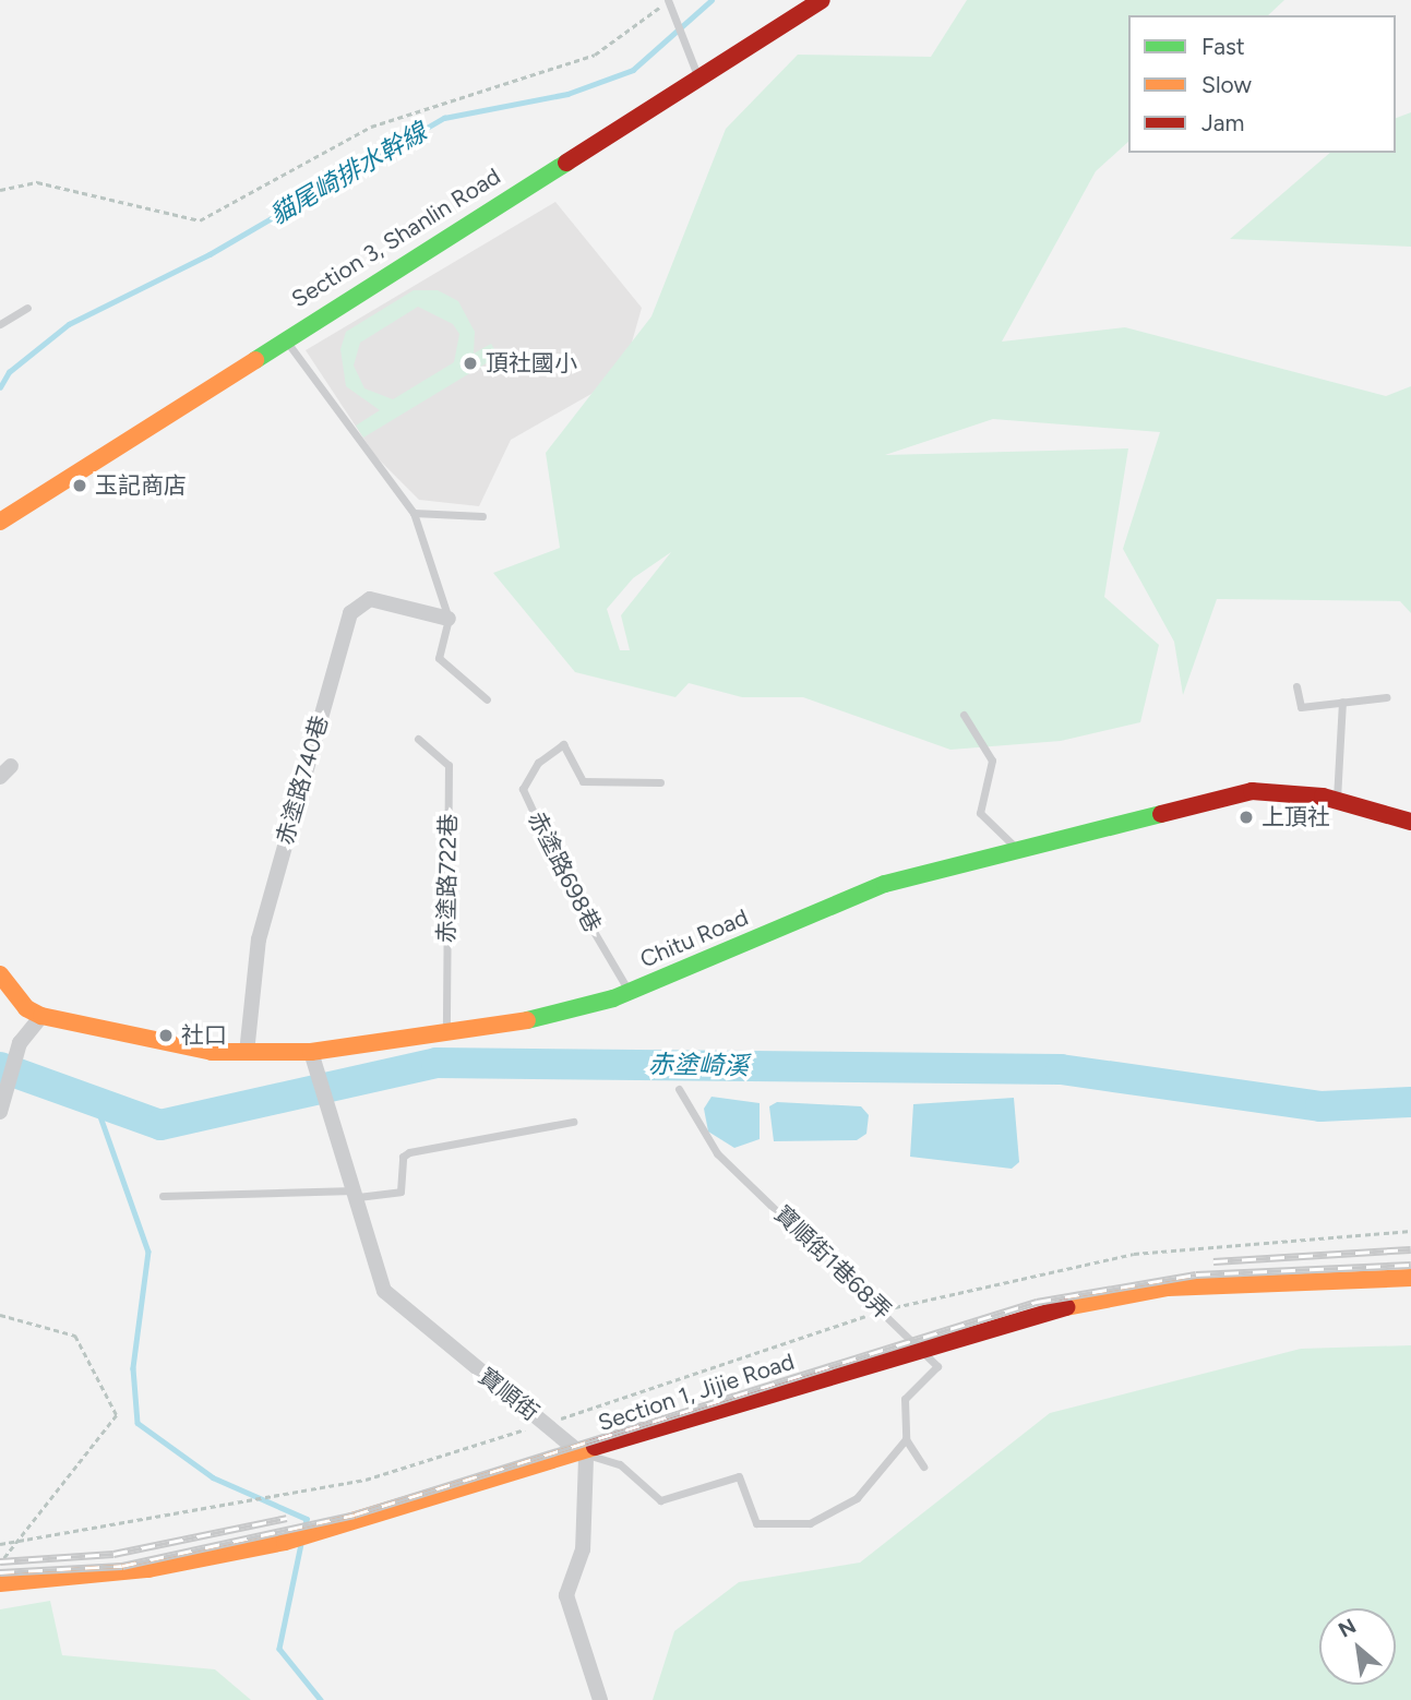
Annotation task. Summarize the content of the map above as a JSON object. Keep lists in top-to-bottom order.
{
  "streets": {
    "street": [
      "Section 3, Shanlin Road",
      "赤塗路740巷",
      "Chitu Road",
      "Section 1, Jijie Road",
      "寶順街"
    ],
    "lane": ["赤塗路698巷", "赤塗路722巷", "寶順街1巷68弄"]
  },
  "crossings": [
    ["赤塗路740巷", "Chitu Road"],
    ["赤塗路698巷", "Chitu Road"],
    ["赤塗路722巷", "Chitu Road"],
    ["Chitu Road", "寶順街"],
    ["寶順街1巷68弄", "Section 1, Jijie Road"],
    ["Section 1, Jijie Road", "寶順街"]
  ],
  "water": ["貓尾崎排水幹線", "赤塗崎溪"],
  "places": [
    "頂社國小",
    "玉記商店",
    "上頂社",
    "社口"
  ],
  "legend": ["Fast", "Slow", "Jam"],
  "north": "top left"
}
